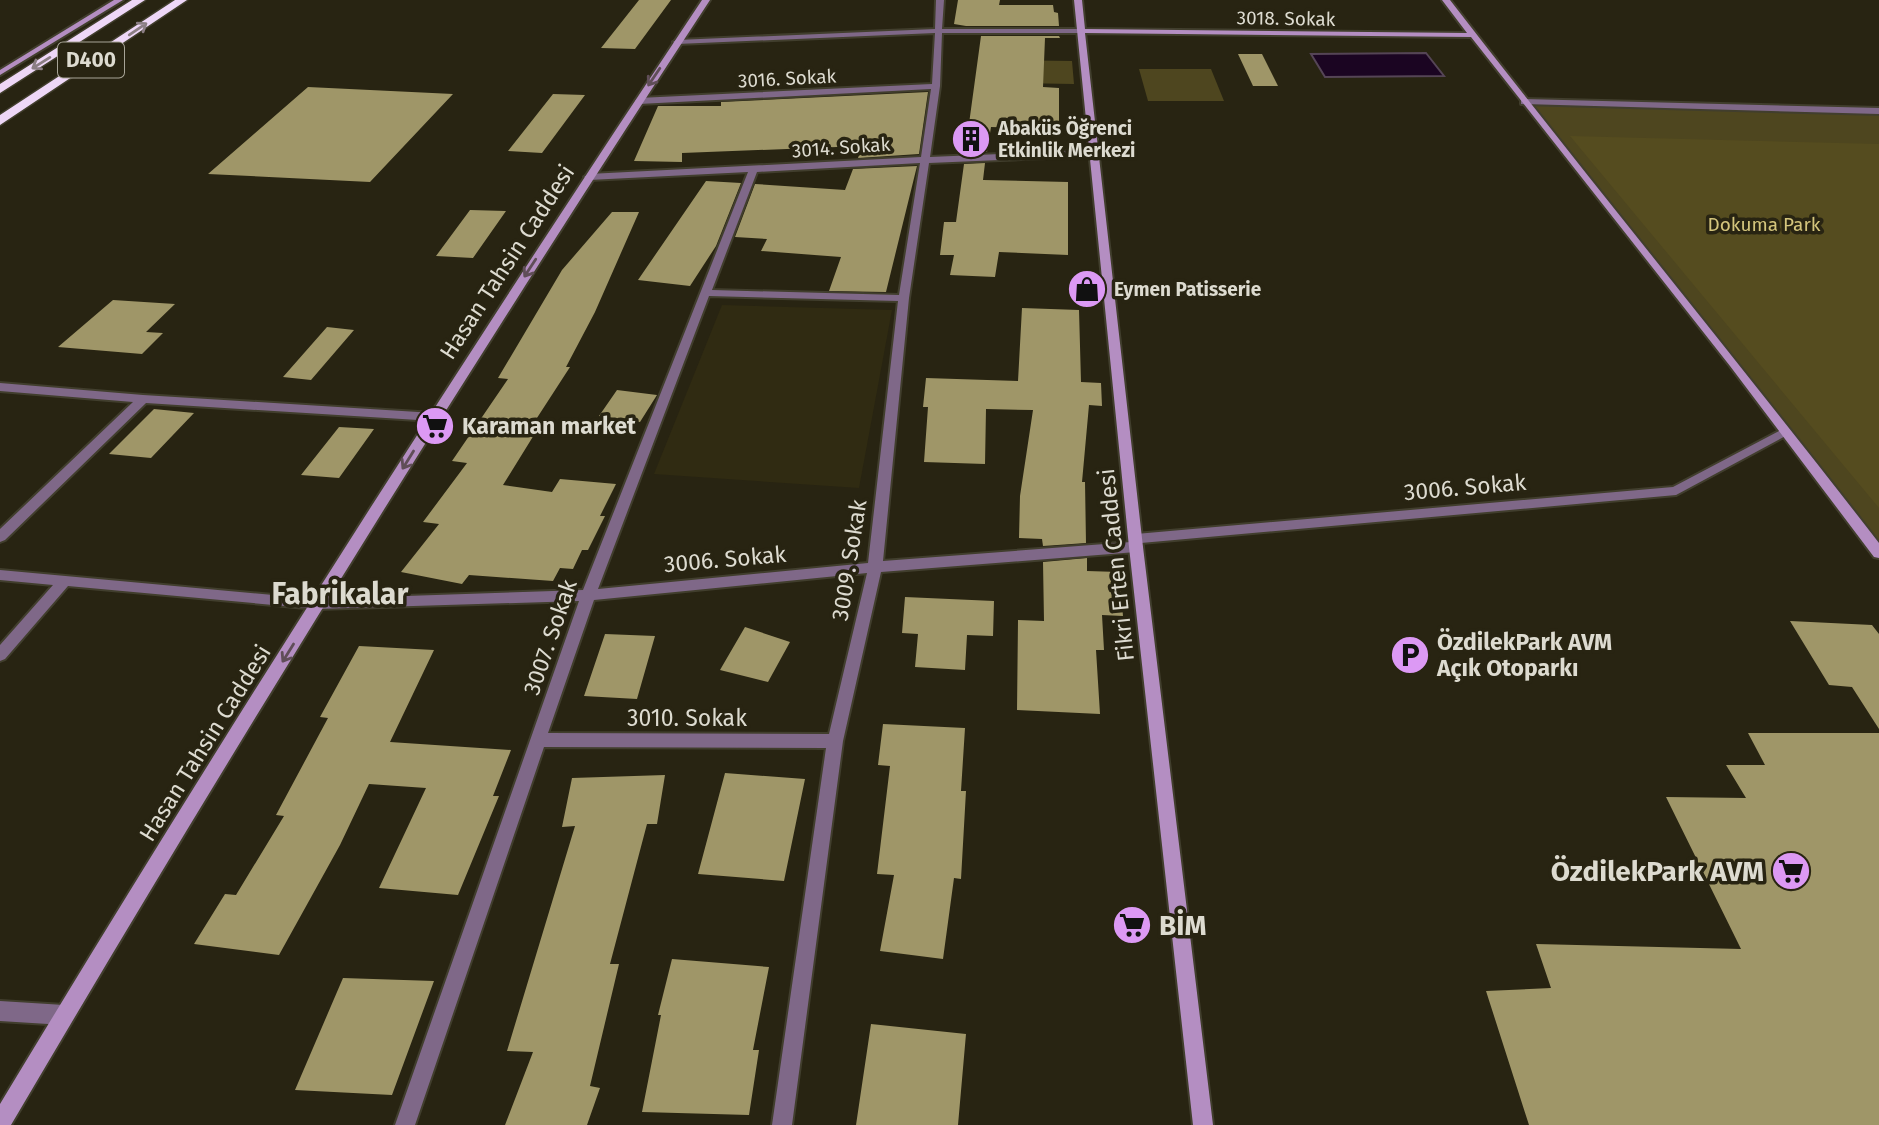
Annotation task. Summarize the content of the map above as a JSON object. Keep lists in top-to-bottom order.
{
  "streets": {
    "highway": ["D400"],
    "street": [
      "3018. Sokak",
      "3016. Sokak",
      "3014. Sokak",
      "Hasan Tahsin Caddesi",
      "3006. Sokak",
      "3009. Sokak",
      "Fikri Erten Caddesi",
      "3007. Sokak",
      "3010. Sokak"
    ]
  },
  "crossings": [
    ["3018. Sokak", "Hasan Tahsin Caddesi"],
    ["3018. Sokak", "3009. Sokak"],
    ["3018. Sokak", "Fikri Erten Caddesi"],
    ["3016. Sokak", "Hasan Tahsin Caddesi"],
    ["3016. Sokak", "3009. Sokak"],
    ["3014. Sokak", "Hasan Tahsin Caddesi"],
    ["3014. Sokak", "3009. Sokak"],
    ["3014. Sokak", "Fikri Erten Caddesi"],
    ["3014. Sokak", "3007. Sokak"],
    ["Hasan Tahsin Caddesi", "3006. Sokak"],
    ["3006. Sokak", "3009. Sokak"],
    ["3006. Sokak", "Fikri Erten Caddesi"],
    ["3006. Sokak", "3007. Sokak"],
    ["3009. Sokak", "3010. Sokak"],
    ["3007. Sokak", "3010. Sokak"]
  ],
  "one_way": ["Hasan Tahsin Caddesi"],
  "districts": ["Fabrikalar"],
  "parks": ["Dokuma Park"],
  "places": {
    "building": ["Abaküs Öğrenci Etkinlik Merkezi"],
    "shop": ["Eymen Patisserie"],
    "supermarket": ["Karaman market", "ÖzdilekPark AVM", "BİM"],
    "parking": ["ÖzdilekPark AVM Açık Otoparkı"]
  }
}
